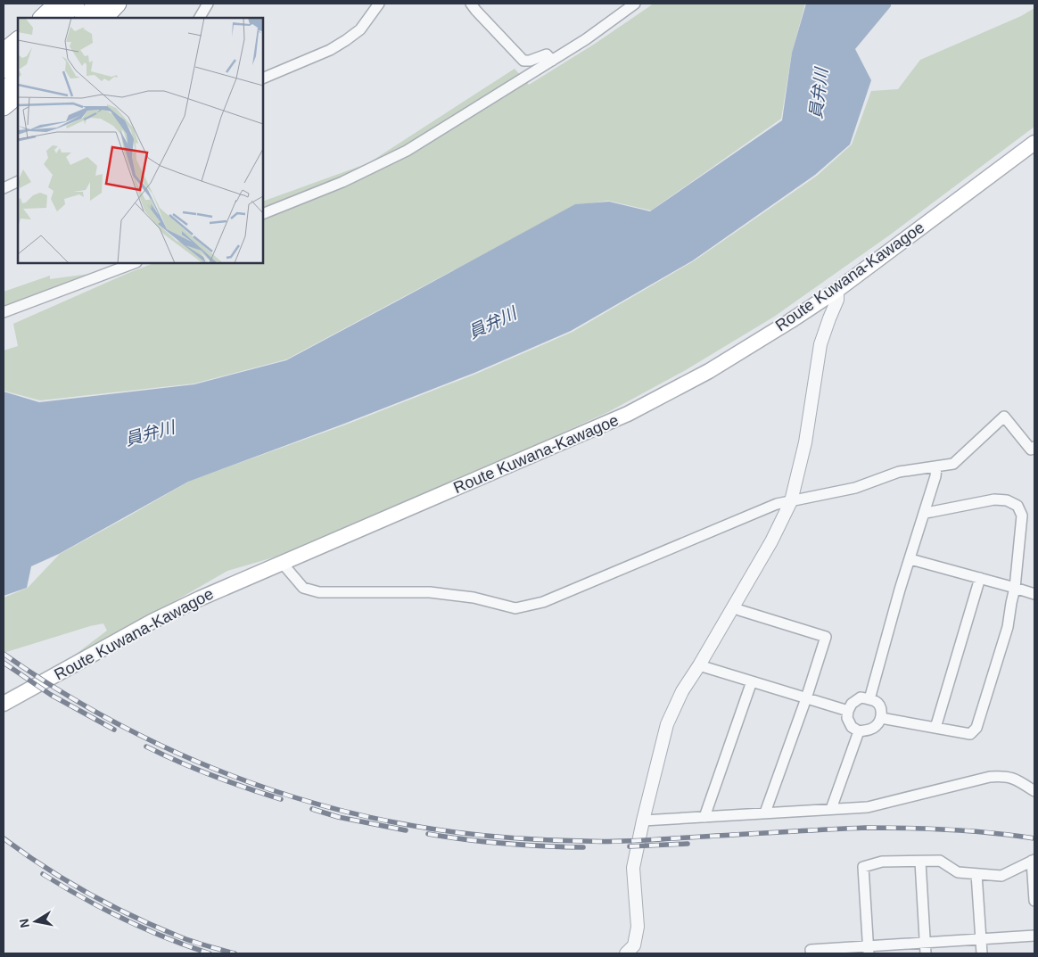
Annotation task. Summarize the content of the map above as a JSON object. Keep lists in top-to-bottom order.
{
  "streets": {
    "main road": ["Route Kuwana-Kawagoe"]
  },
  "water": ["員弁川"],
  "north": "left"
}
